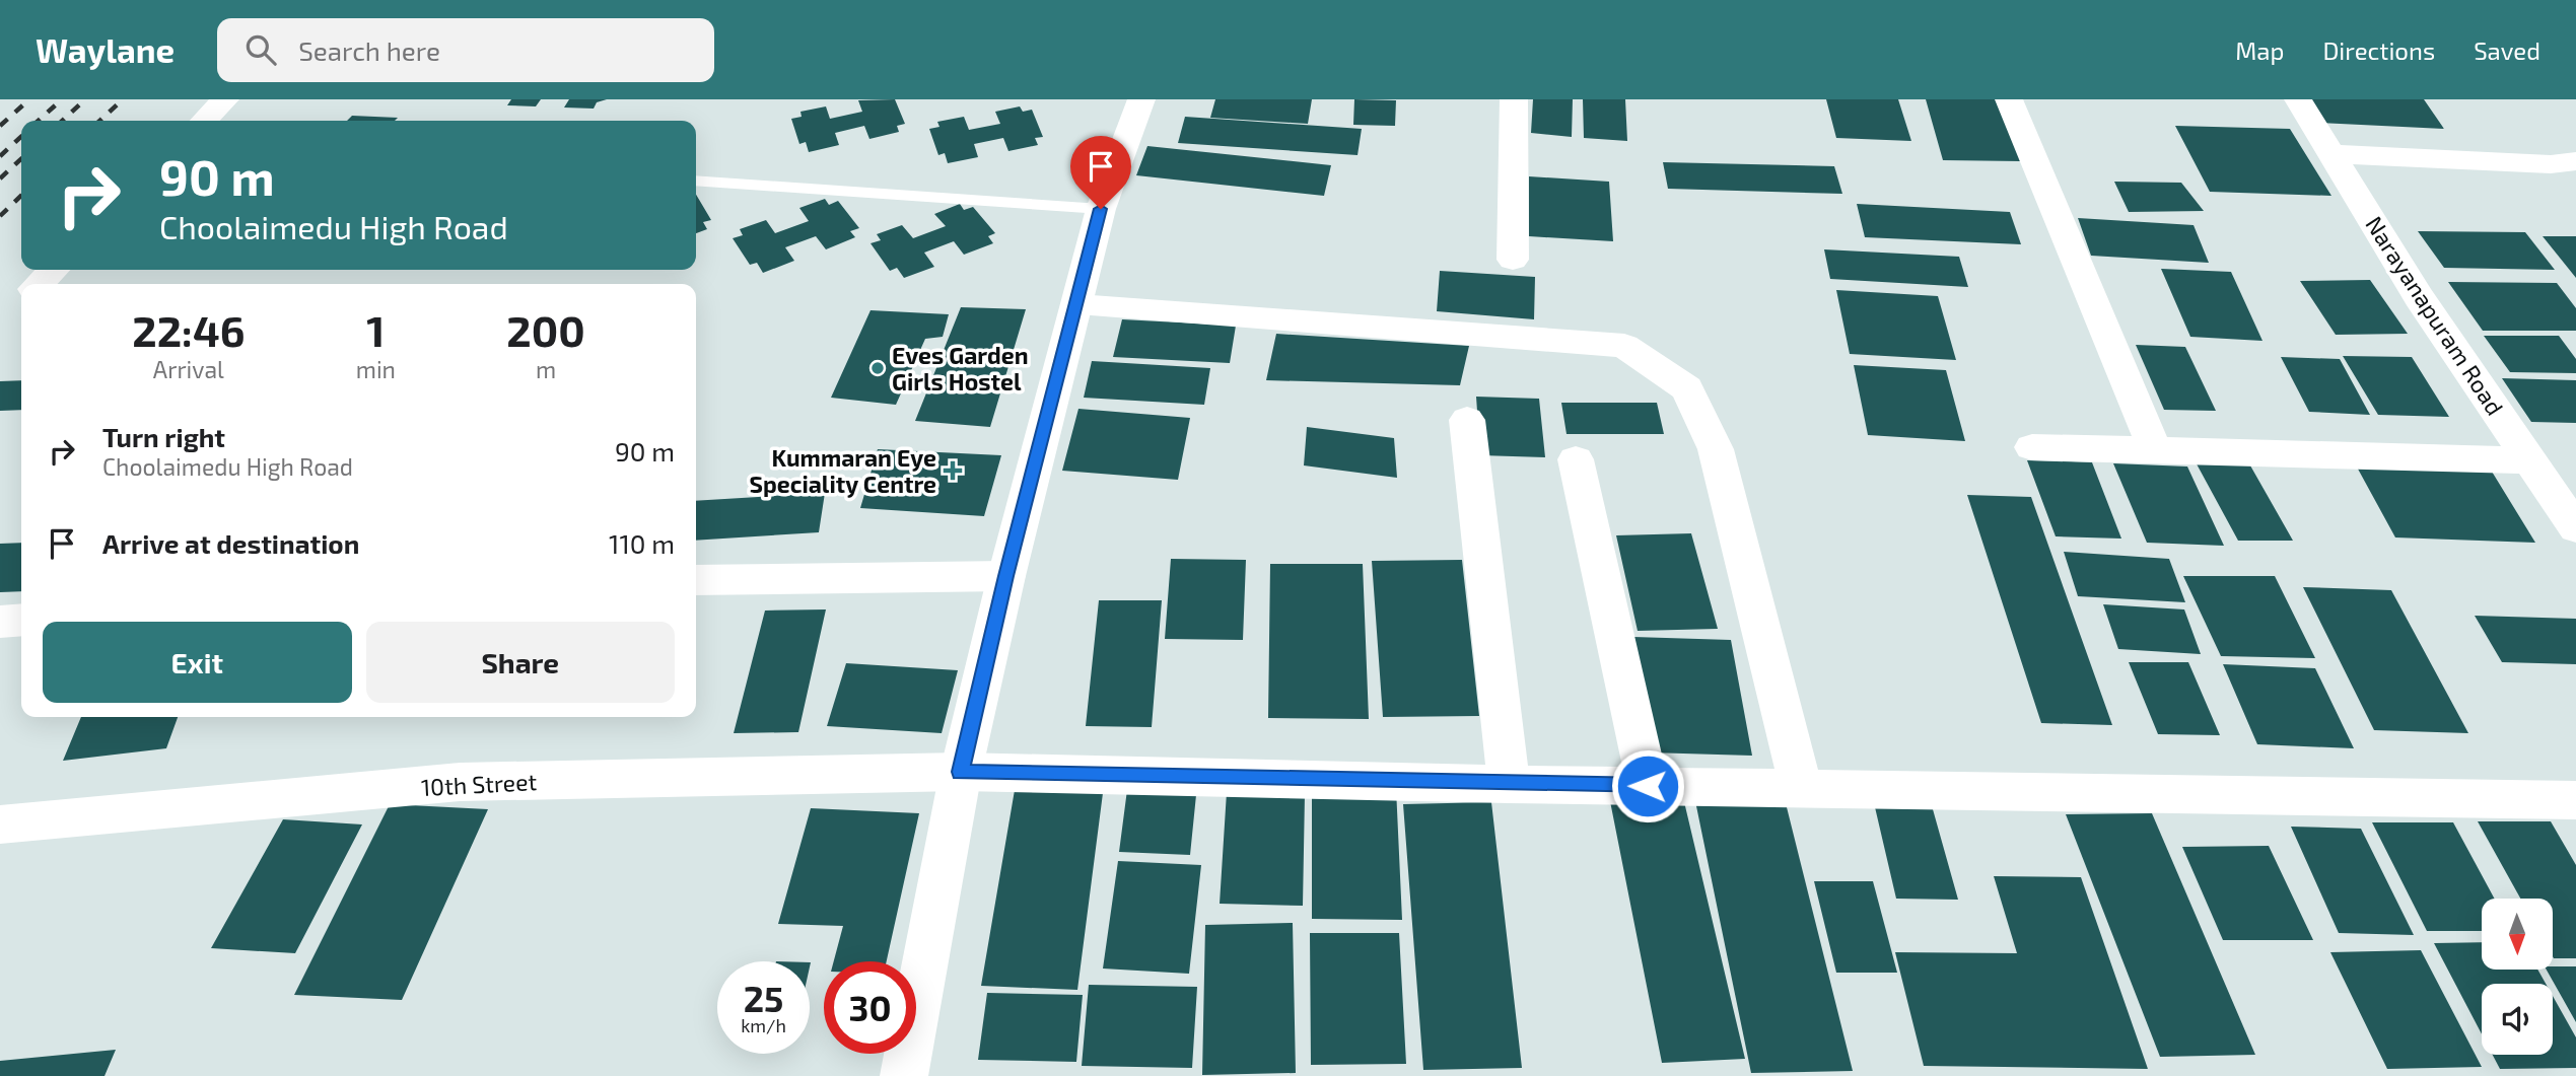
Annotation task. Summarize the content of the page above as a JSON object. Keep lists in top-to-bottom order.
{
  "streets": {
    "street": ["Narayanapuram Road", "10th Street"]
  },
  "places": {
    "other": ["Eves Garden Girls Hostel"],
    "health": ["Kummaran Eye Speciality Centre"]
  },
  "north": "bottom",
  "page": {
    "header": "Waylane",
    "search": "Search here",
    "nav": ["Map", "Directions", "Saved"],
    "turn": ["90 m", "Choolaimedu High Road"],
    "eta": [
      "22:46",
      "Arrival",
      "1",
      "min",
      "200",
      "m"
    ],
    "list": [
      {
        "name": "Turn right",
        "note": "Choolaimedu High Road",
        "value": "90 m"
      },
      {
        "name": "Arrive at destination",
        "value": "110 m"
      }
    ],
    "buttons": ["Exit", "Share"],
    "speed": "25 km/h",
    "limit": "30"
  }
}
